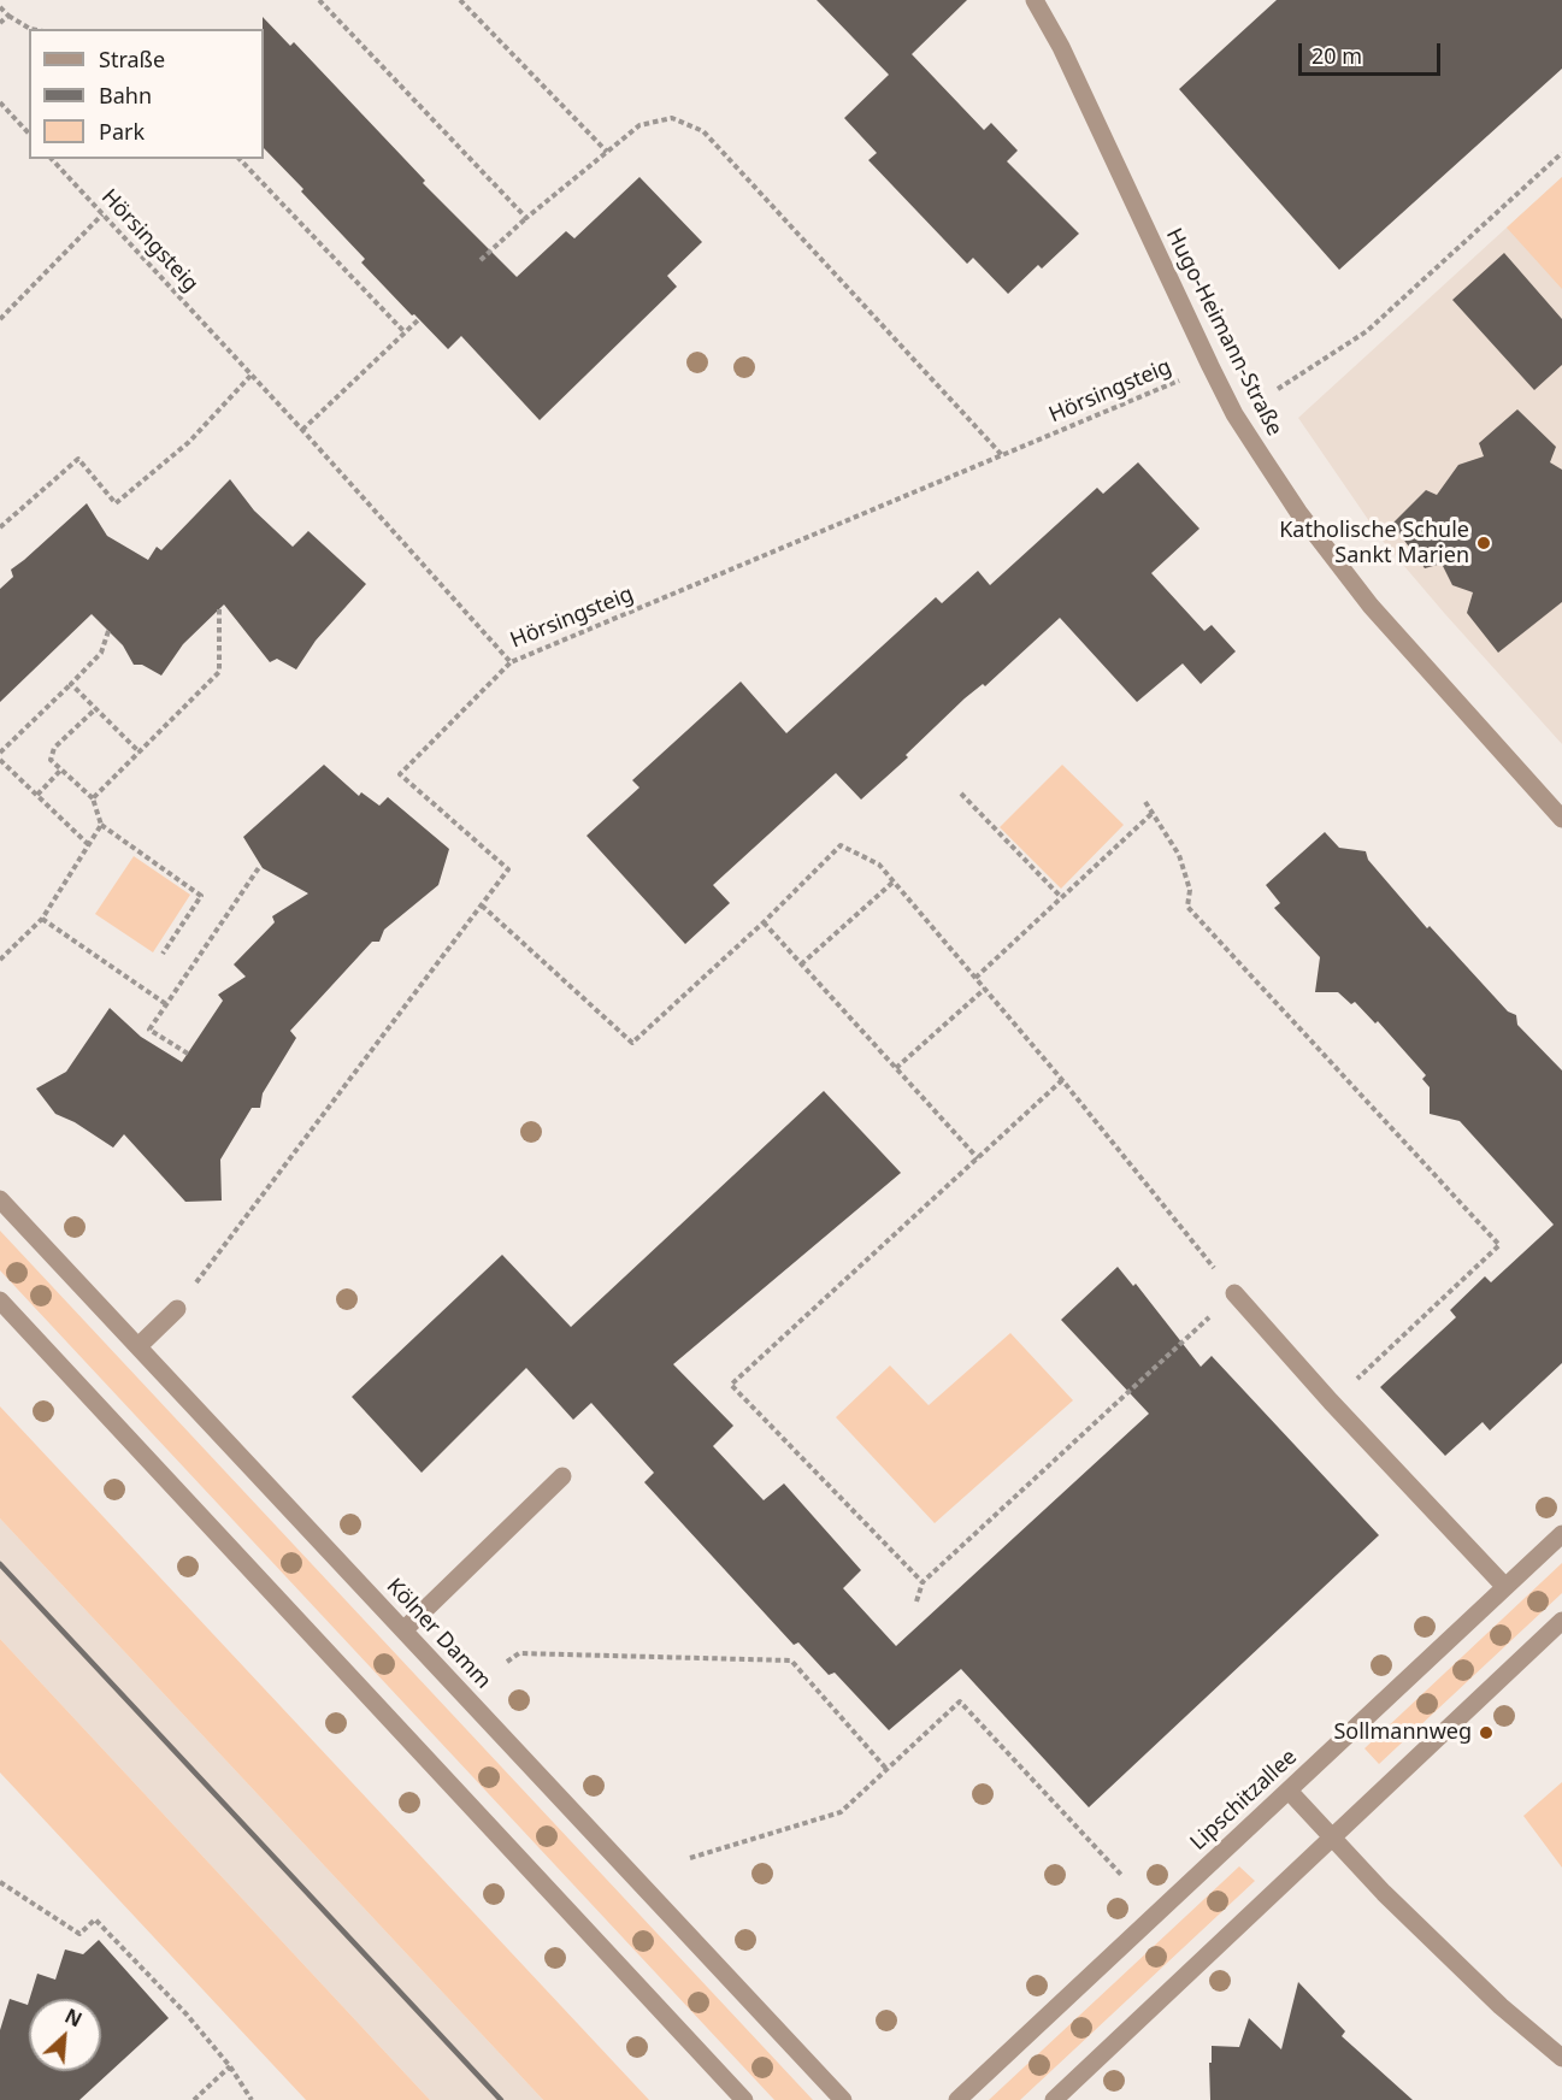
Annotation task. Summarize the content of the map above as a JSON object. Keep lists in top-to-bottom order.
{
  "streets": {
    "street": ["Hugo-Heimann-Straße", "Kölner Damm", "Lipschitzallee"],
    "path": ["Hörsingsteig"]
  },
  "places": ["Katholische Schule Sankt Marien", "Sollmannweg"],
  "legend": ["Straße", "Bahn", "Park"],
  "scale_bar": "20 m",
  "north": "top right"
}
